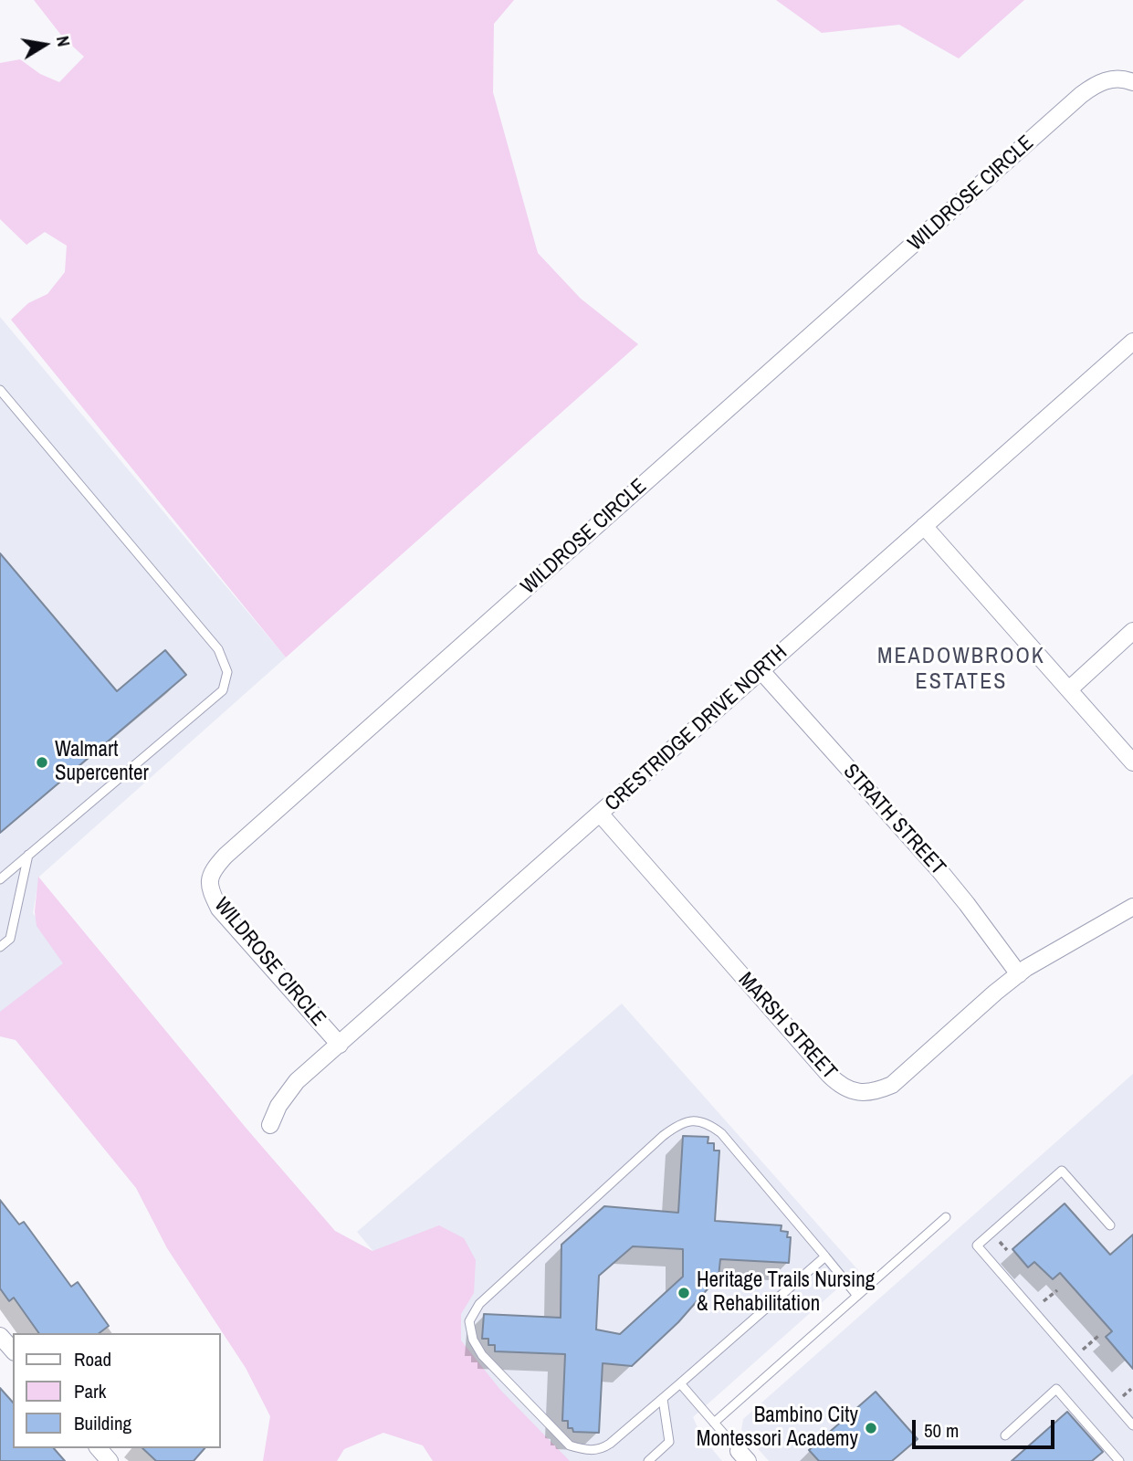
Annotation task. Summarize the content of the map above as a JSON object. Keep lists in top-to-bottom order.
{
  "streets": {
    "street": [
      "WILDROSE CIRCLE",
      "CRESTRIDGE DRIVE NORTH",
      "STRATH STREET",
      "MARSH STREET"
    ]
  },
  "crossings": [
    ["WILDROSE CIRCLE", "CRESTRIDGE DRIVE NORTH"],
    ["CRESTRIDGE DRIVE NORTH", "STRATH STREET"],
    ["CRESTRIDGE DRIVE NORTH", "MARSH STREET"],
    ["STRATH STREET", "MARSH STREET"]
  ],
  "districts": ["MEADOWBROOK ESTATES"],
  "places": ["Walmart Supercenter", "Heritage Trails Nursing & Rehabilitation", "Bambino City Montessori Academy"],
  "legend": ["Road", "Park", "Building"],
  "scale_bar": "50 m",
  "north": "right"
}
